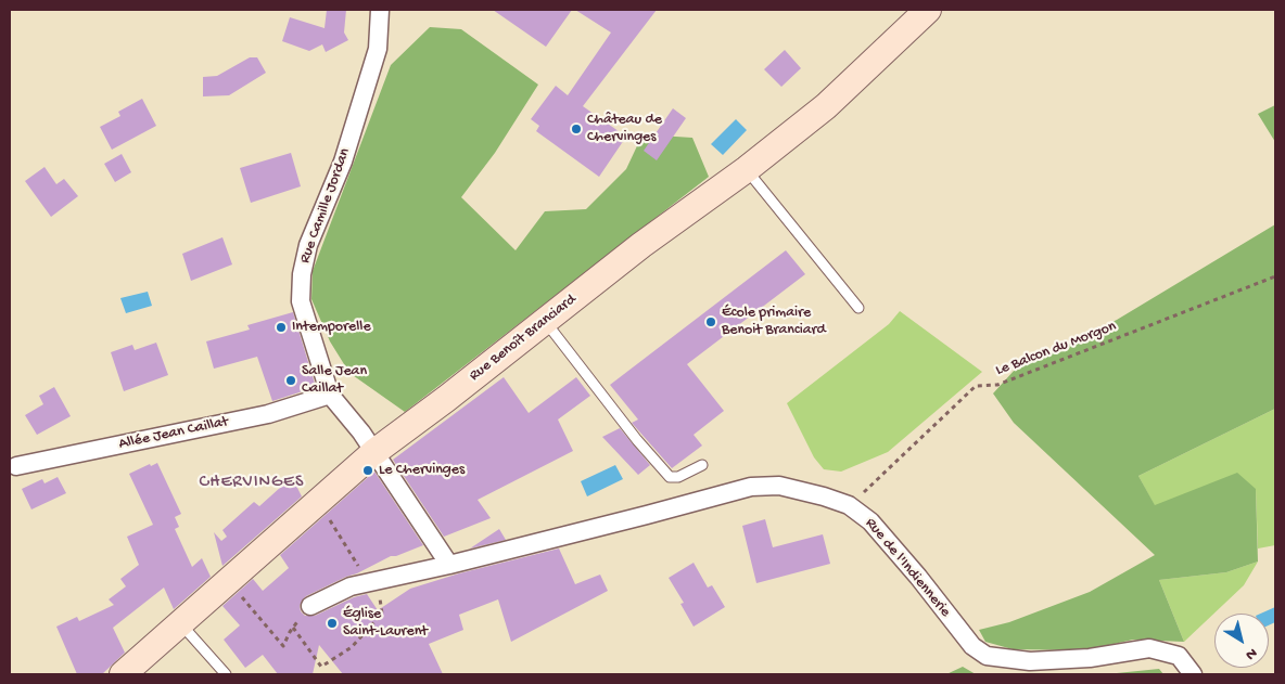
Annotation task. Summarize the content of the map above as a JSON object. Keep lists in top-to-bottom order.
{
  "streets": {
    "street": [
      "Rue Camille Jordan",
      "Rue Benoît Branciard",
      "Allée Jean Caillat",
      "Rue de l'Indiennerie"
    ],
    "path": ["Le Balcon du Morgon"]
  },
  "crossings": [
    ["Rue Camille Jordan", "Rue Benoît Branciard"],
    ["Rue Camille Jordan", "Allée Jean Caillat"],
    ["Le Balcon du Morgon", "Rue de l'Indiennerie"]
  ],
  "districts": ["CHERVINGES"],
  "places": [
    "Château de Chervinges",
    "École primaire Benoit Branciard",
    "Intemporelle",
    "Salle Jean Caillat",
    "Le Chervinges",
    "Église Saint-Laurent"
  ],
  "north": "bottom right"
}
